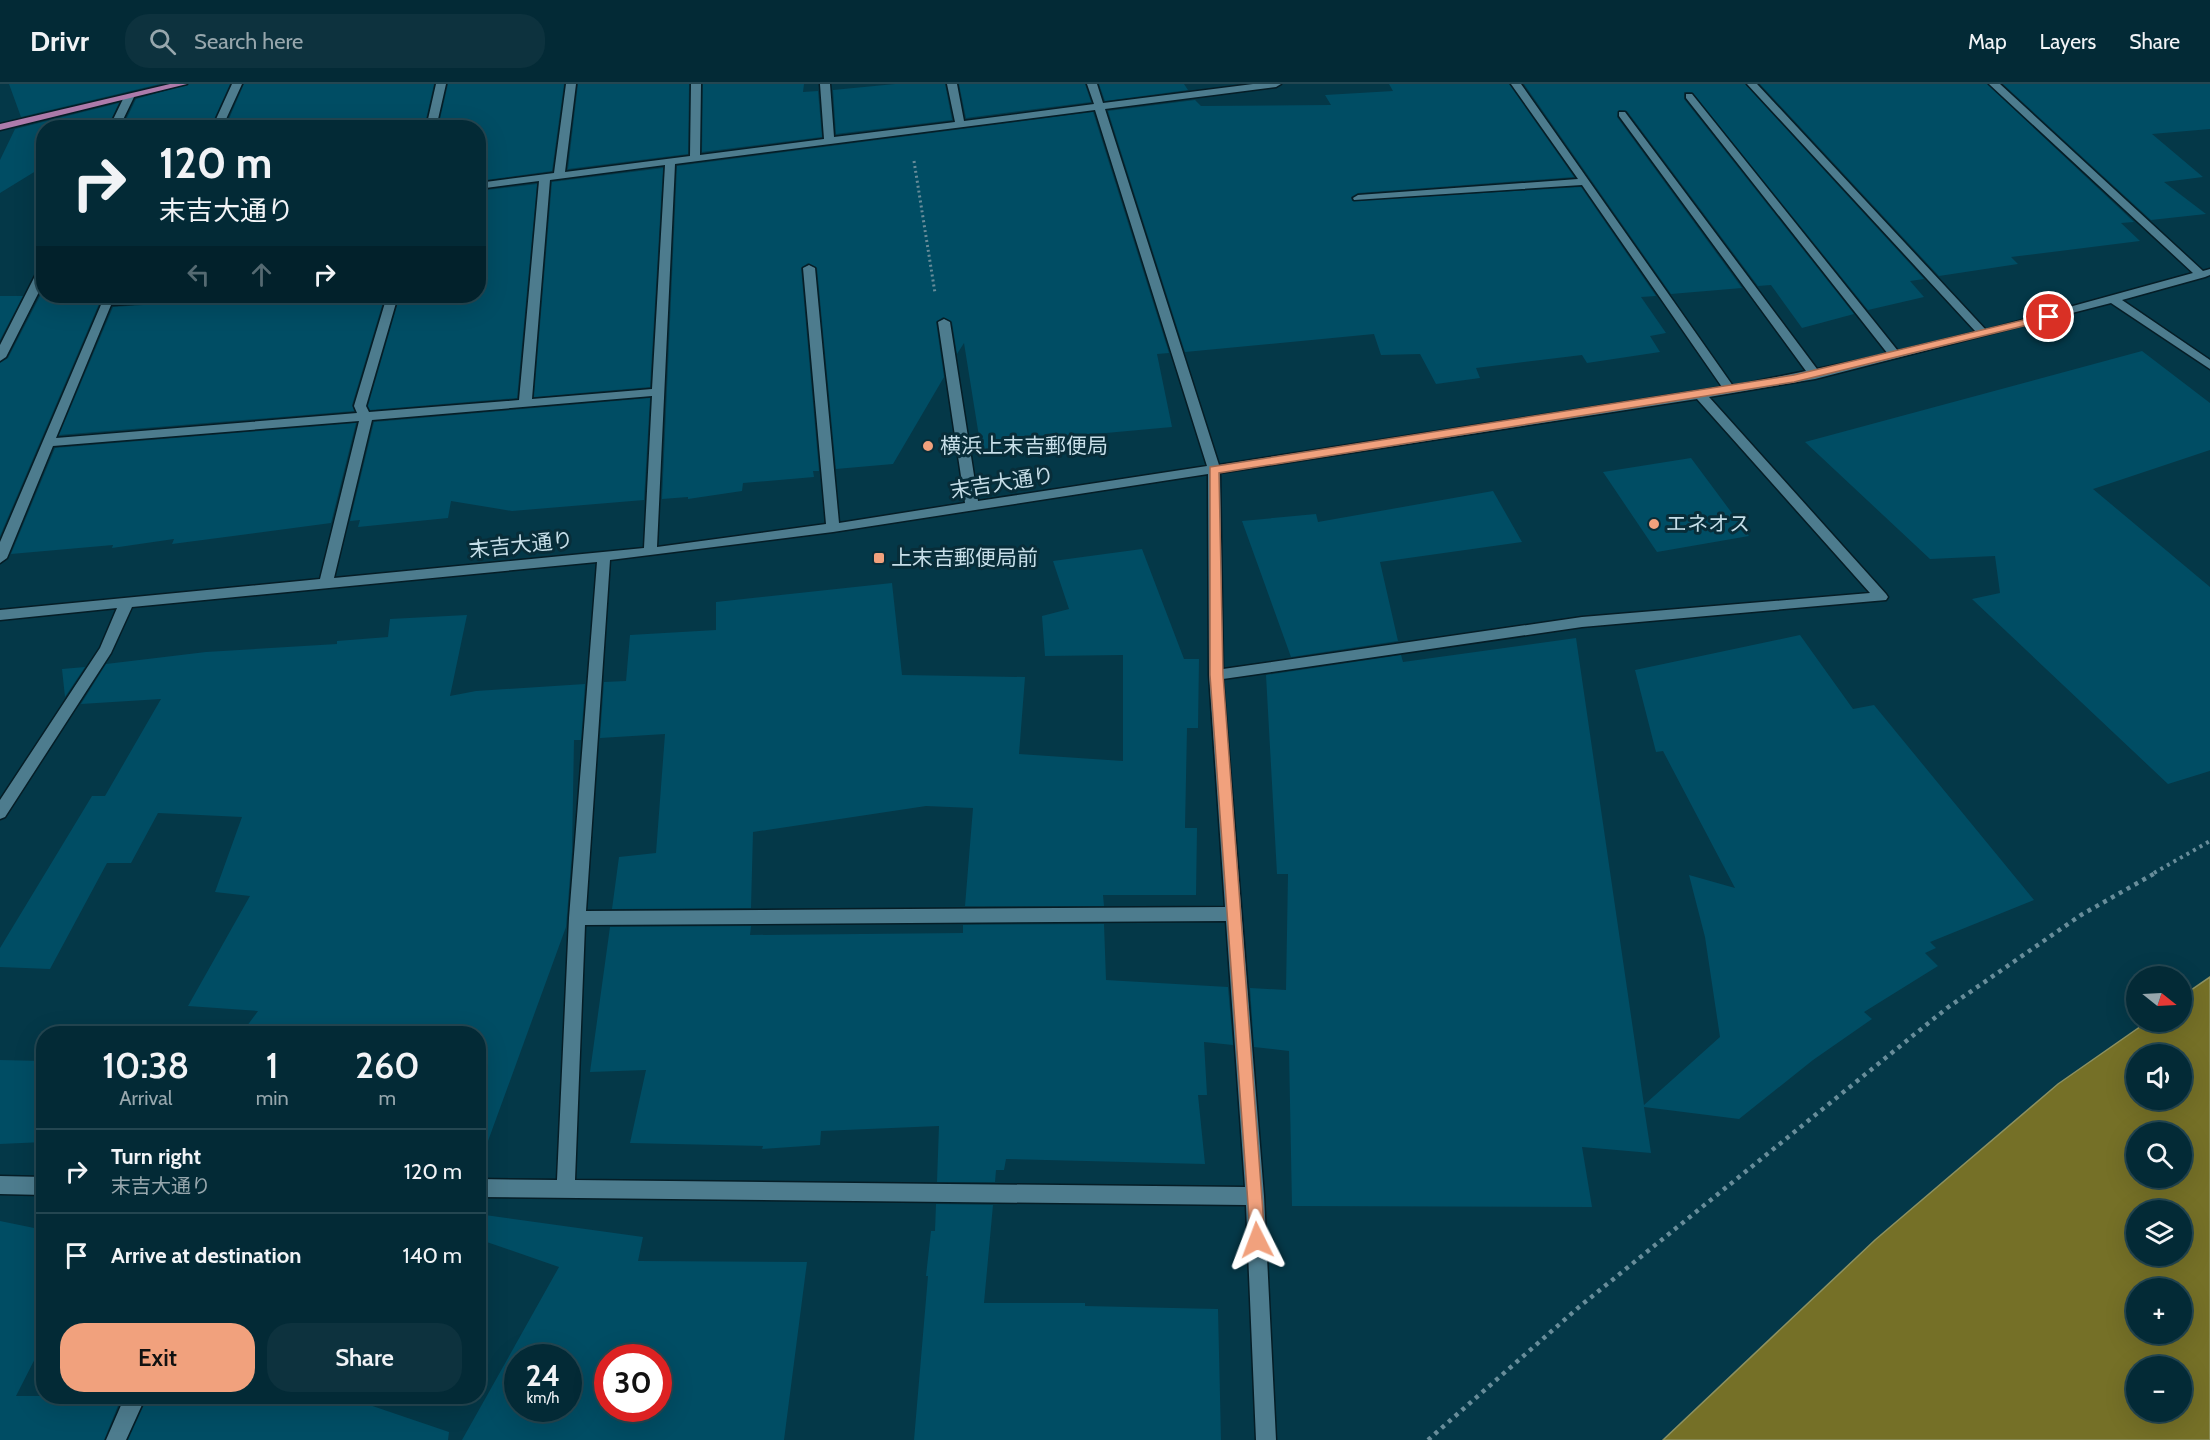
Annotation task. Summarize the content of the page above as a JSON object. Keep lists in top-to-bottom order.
{
  "streets": {
    "street": ["末吉大通り"]
  },
  "places": {
    "other": ["横浜上末吉郵便局", "エネオス"],
    "transit": ["上末吉郵便局前"]
  },
  "north": "right",
  "page": {
    "header": "Drivr",
    "search": "Search here",
    "nav": ["Map", "Layers", "Share"],
    "turn": ["120 m", "末吉大通り"],
    "map_buttons": ["+", "−"],
    "eta": [
      "10:38",
      "Arrival",
      "1",
      "min",
      "260",
      "m"
    ],
    "list": [
      {
        "name": "Turn right",
        "note": "末吉大通り",
        "value": "120 m"
      },
      {
        "name": "Arrive at destination",
        "value": "140 m"
      }
    ],
    "buttons": ["Exit", "Share"],
    "speed": "24 km/h",
    "limit": "30"
  }
}
